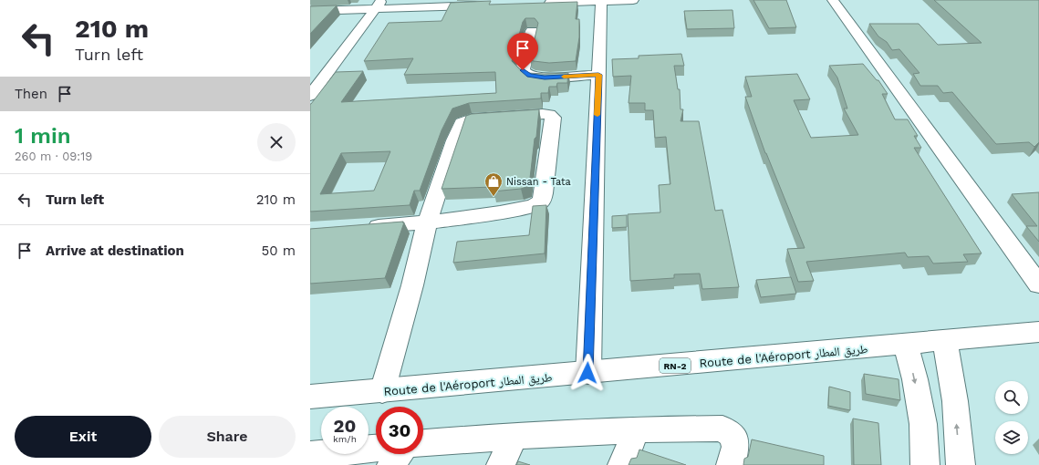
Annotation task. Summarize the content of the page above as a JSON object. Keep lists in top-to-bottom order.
{
  "streets": {
    "street": ["Route de l'Aéroport طريق المطار", "RN-2"]
  },
  "places": {
    "shop": ["Nissan - Tata"]
  },
  "page": {
    "turn": ["210 m", "Turn left"],
    "then": "Then",
    "heading": ["1 min", "260 m · 09:19"],
    "list": [
      {
        "name": "Turn left",
        "value": "210 m"
      },
      {
        "name": "Arrive at destination",
        "value": "50 m"
      }
    ],
    "speed": "20 km/h",
    "limit": "30",
    "buttons": ["Exit", "Share"]
  }
}
